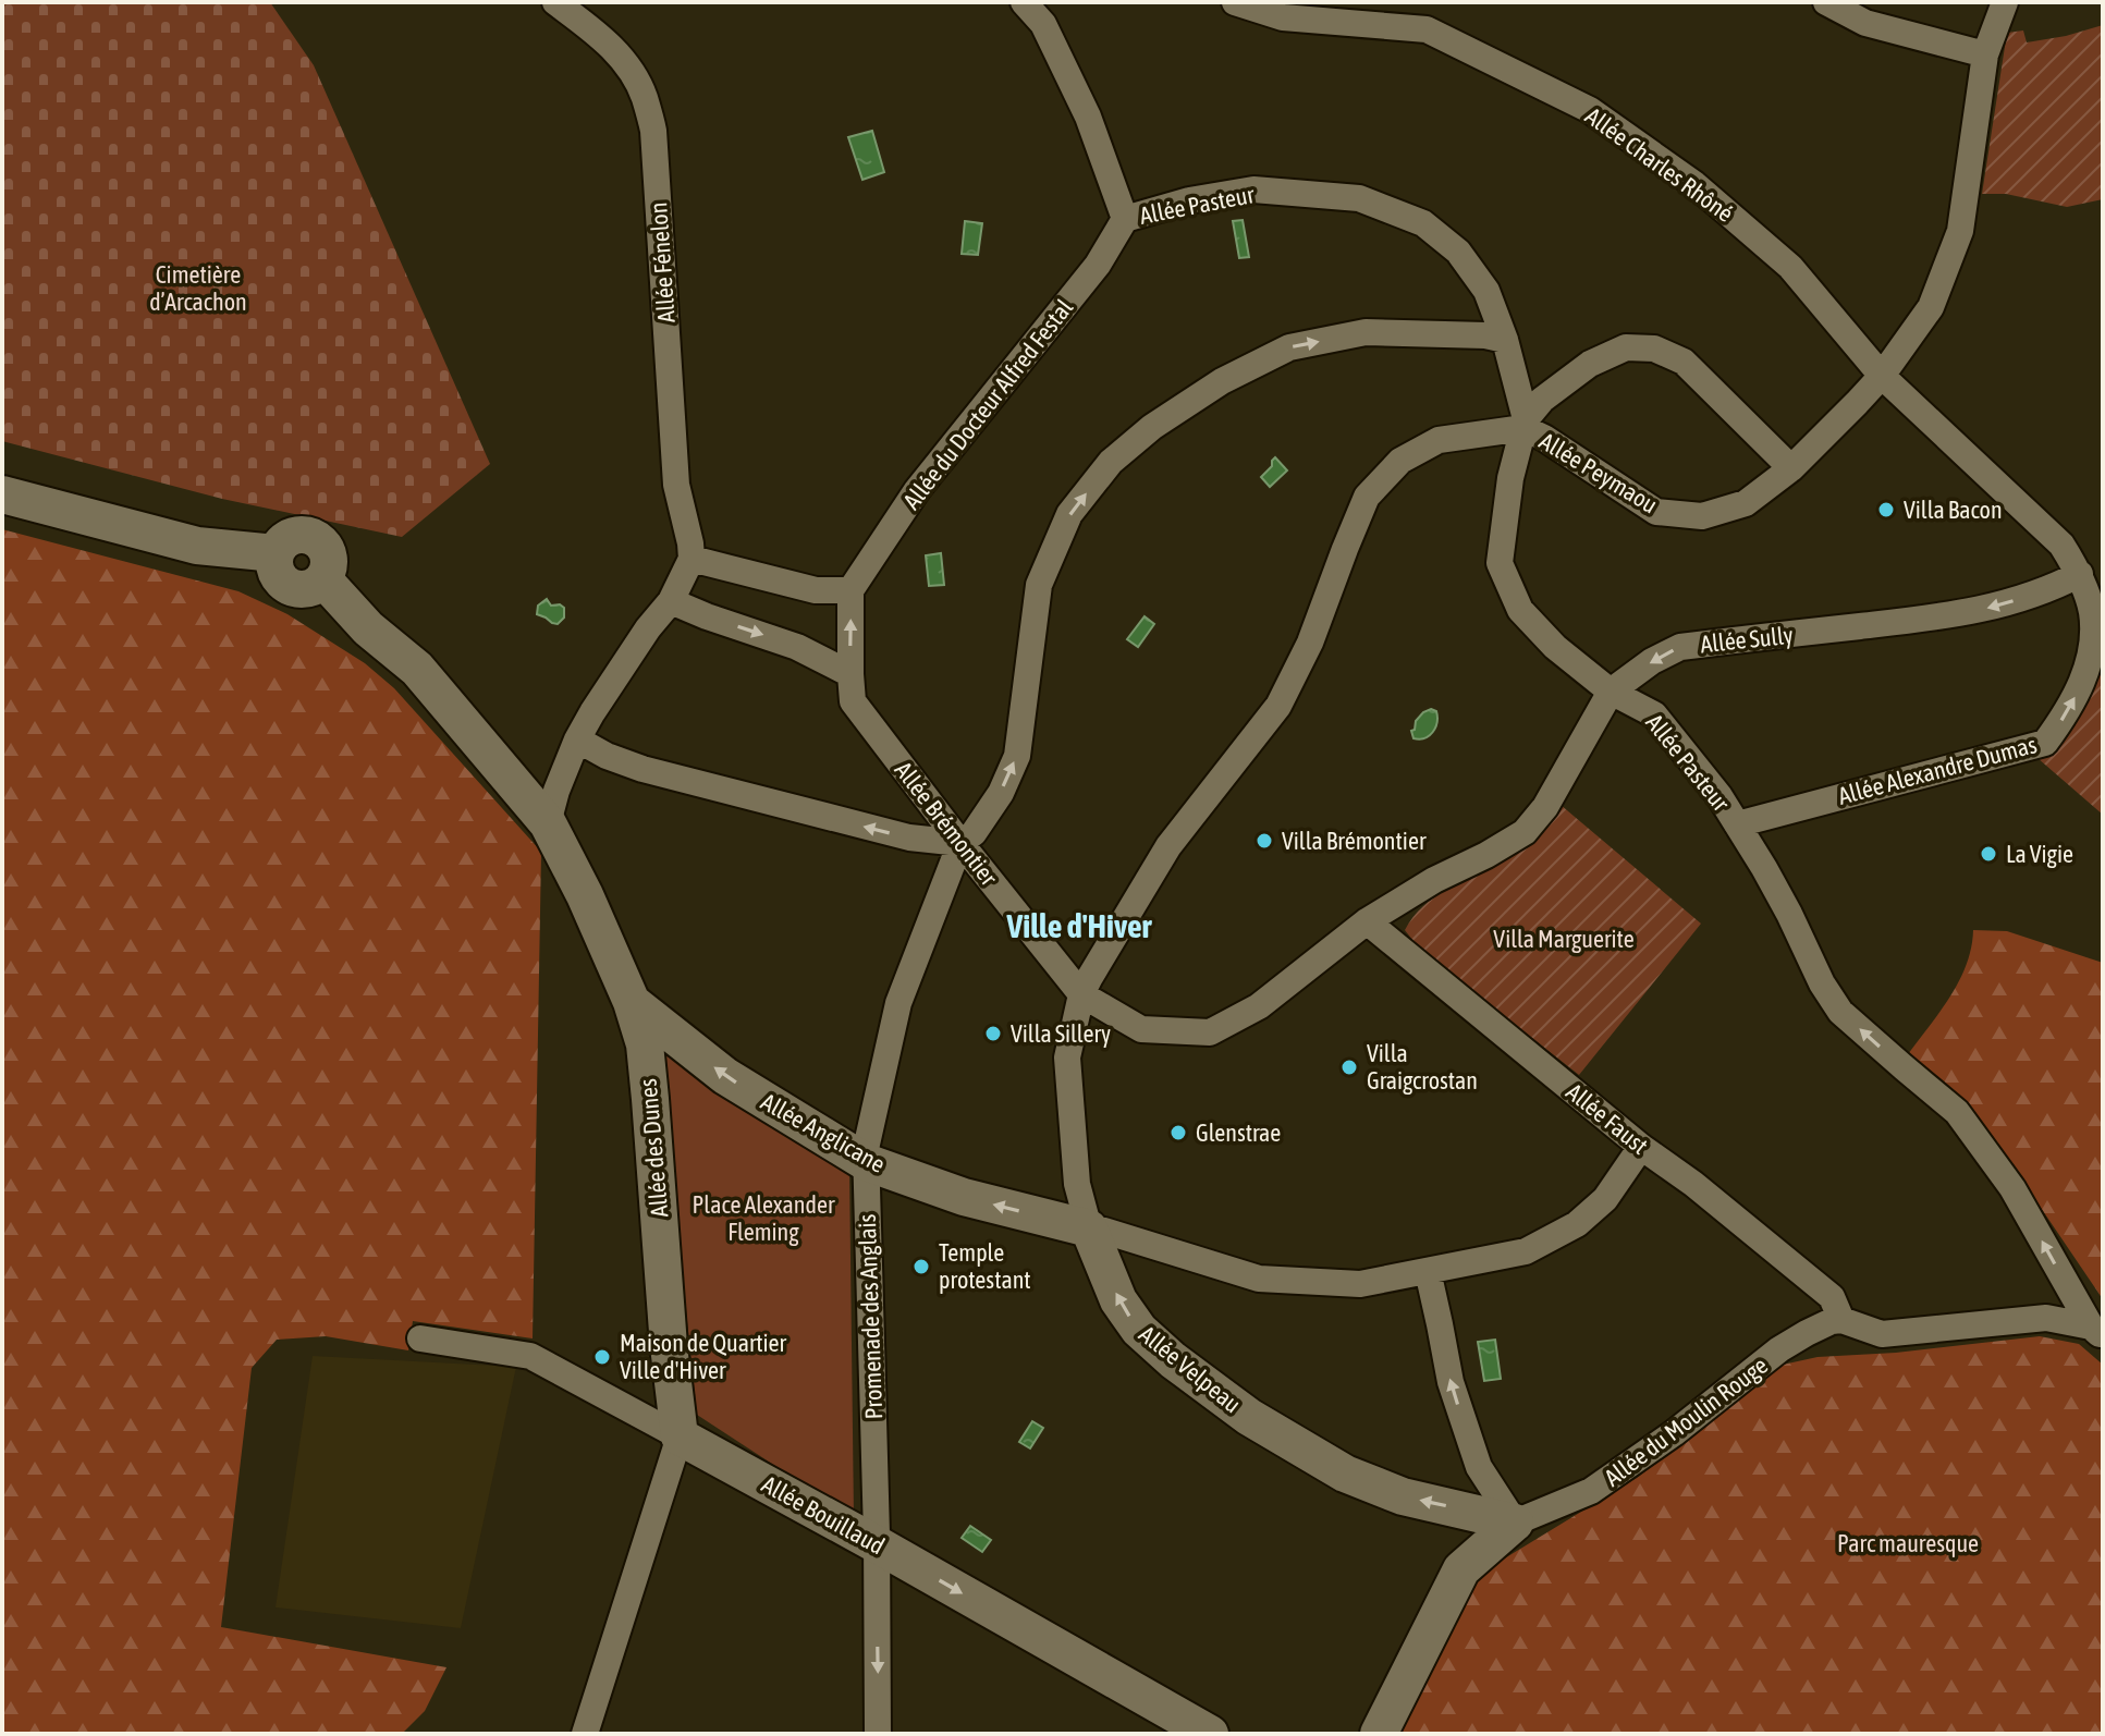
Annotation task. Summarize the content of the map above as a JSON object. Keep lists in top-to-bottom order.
{
  "streets": {
    "street": [
      "Allée Charles Rhôné",
      "Allée Pasteur",
      "Allée Fénelon",
      "Allée du Docteur Alfred Festal",
      "Allée Peymaou",
      "Allée Sully",
      "Allée Alexandre Dumas",
      "Allée Brémontier",
      "Allée Faust",
      "Allée Anglicane",
      "Allée des Dunes",
      "Promenade des Anglais",
      "Allée Velpeau",
      "Allée du Moulin Rouge",
      "Allée Bouillaud"
    ]
  },
  "crossings": [
    ["Allée Charles Rhôné", "Allée Peymaou"],
    ["Allée Charles Rhôné", "Allée Alexandre Dumas"],
    ["Allée Pasteur", "Allée du Docteur Alfred Festal"],
    ["Allée Pasteur", "Allée Peymaou"],
    ["Allée Pasteur", "Allée Sully"],
    ["Allée Pasteur", "Allée Alexandre Dumas"],
    ["Allée Pasteur", "Promenade des Anglais"],
    ["Allée Pasteur", "Allée Velpeau"],
    ["Allée du Docteur Alfred Festal", "Allée Brémontier"],
    ["Allée Peymaou", "Allée Alexandre Dumas"],
    ["Allée Peymaou", "Allée Velpeau"],
    ["Allée Sully", "Allée Alexandre Dumas"],
    ["Allée Sully", "Allée Brémontier"],
    ["Allée Sully", "Allée Faust"],
    ["Allée Brémontier", "Allée Faust"],
    ["Allée Brémontier", "Promenade des Anglais"],
    ["Allée Brémontier", "Allée Velpeau"],
    ["Allée Faust", "Allée du Moulin Rouge"],
    ["Allée Anglicane", "Allée des Dunes"],
    ["Allée Anglicane", "Promenade des Anglais"],
    ["Allée Anglicane", "Allée Velpeau"],
    ["Allée des Dunes", "Allée Bouillaud"],
    ["Promenade des Anglais", "Allée Bouillaud"],
    ["Allée Velpeau", "Allée du Moulin Rouge"]
  ],
  "one_way": [
    "Allée Pasteur",
    "Allée Sully",
    "Allée Alexandre Dumas",
    "Allée Bouillaud"
  ],
  "districts": ["Ville d'Hiver"],
  "parks": [
    "Cimetière d’Arcachon",
    "Villa Marguerite",
    "Place Alexander Fleming",
    "Parc mauresque"
  ],
  "places": [
    "Villa Bacon",
    "Villa Brémontier",
    "La Vigie",
    "Villa Sillery",
    "Villa Graigcrostan",
    "Glenstrae",
    "Temple protestant",
    "Maison de Quartier Ville d'Hiver"
  ]
}
